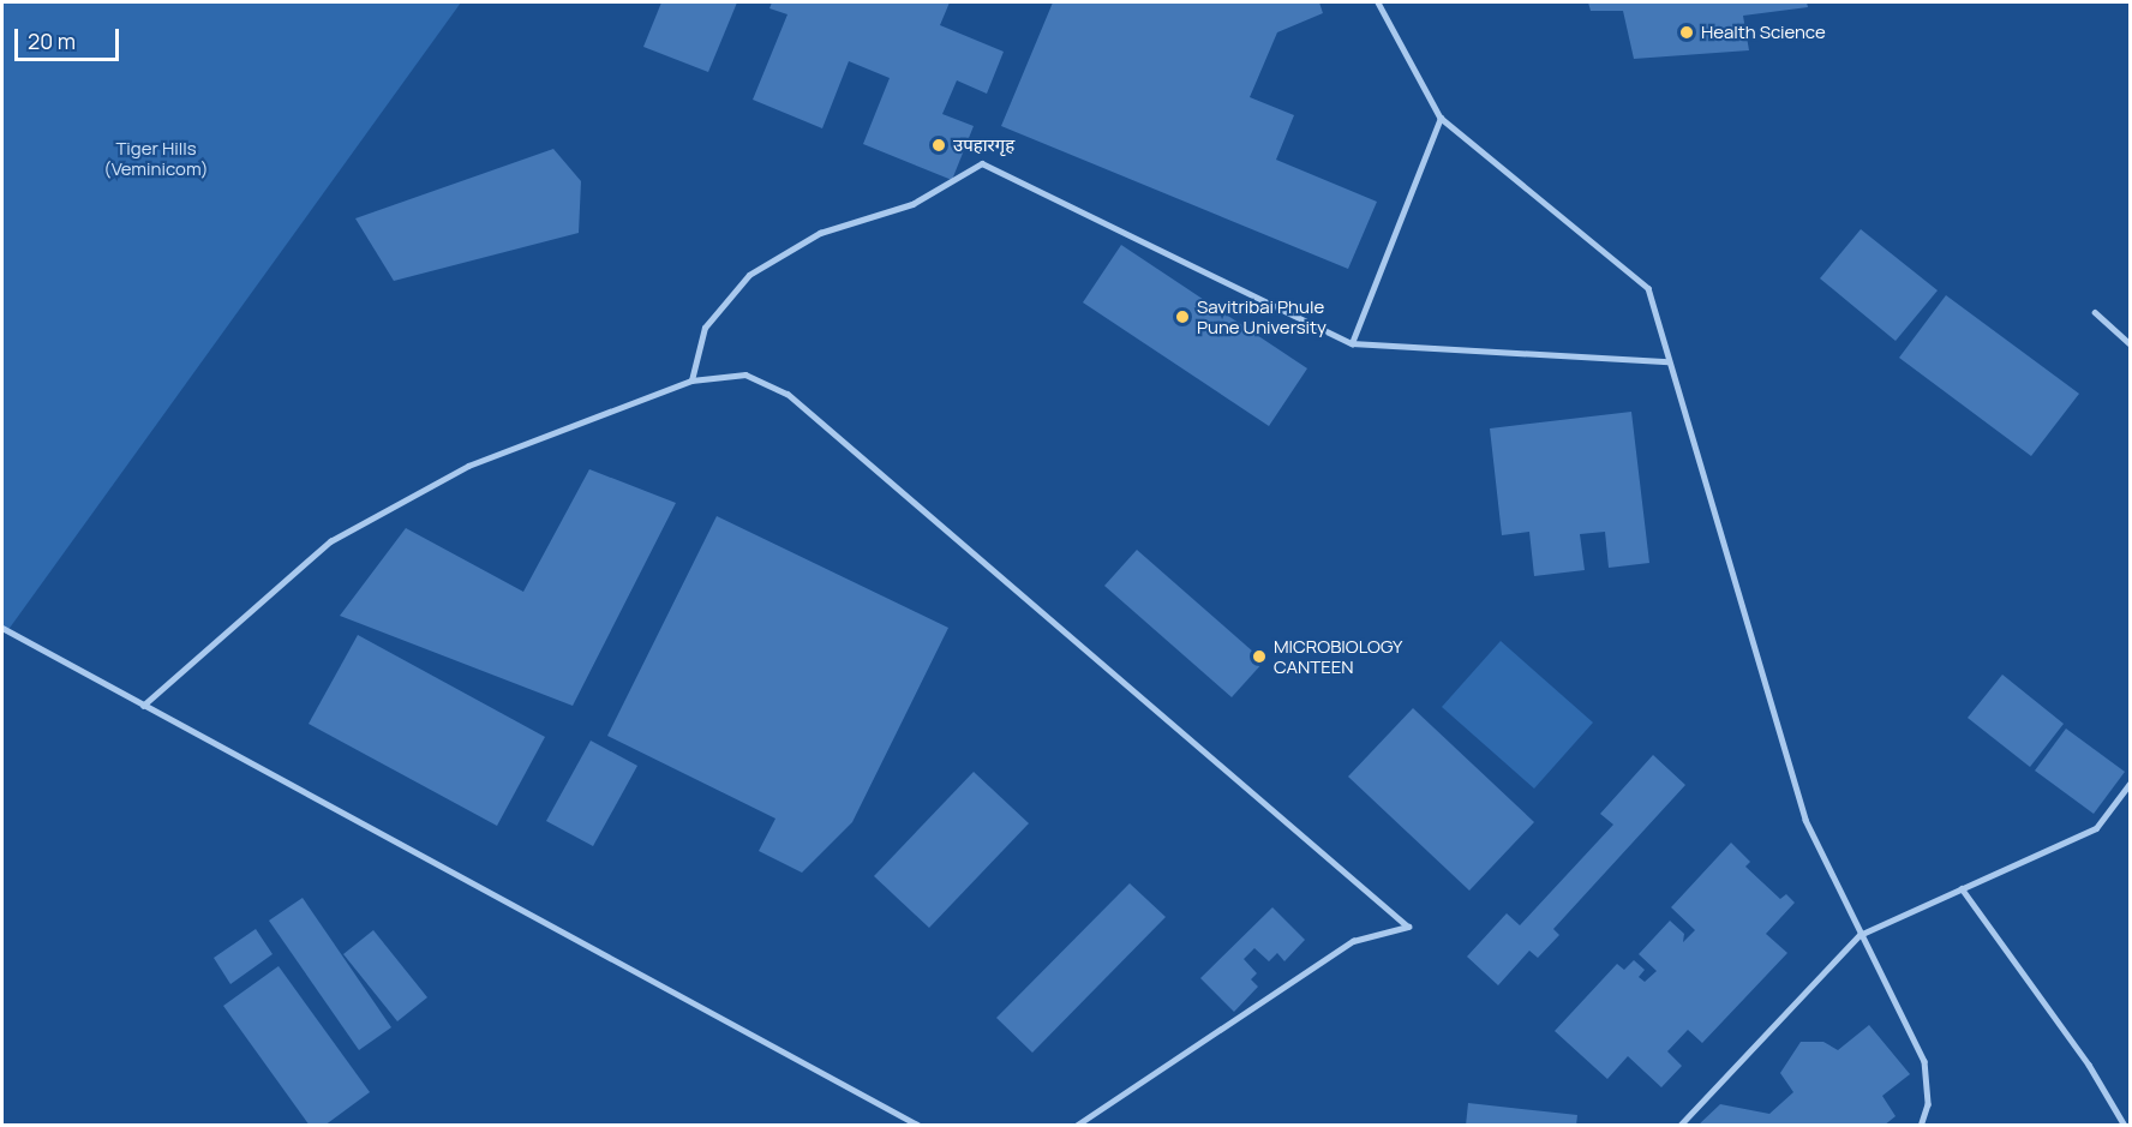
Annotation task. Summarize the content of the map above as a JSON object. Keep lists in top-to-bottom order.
{
  "parks": ["Tiger Hills (Veminicom)"],
  "places": [
    "Health Science",
    "उपहारगृह",
    "Savitribai Phule Pune University",
    "MICROBIOLOGY CANTEEN"
  ],
  "scale_bar": "20 m"
}
